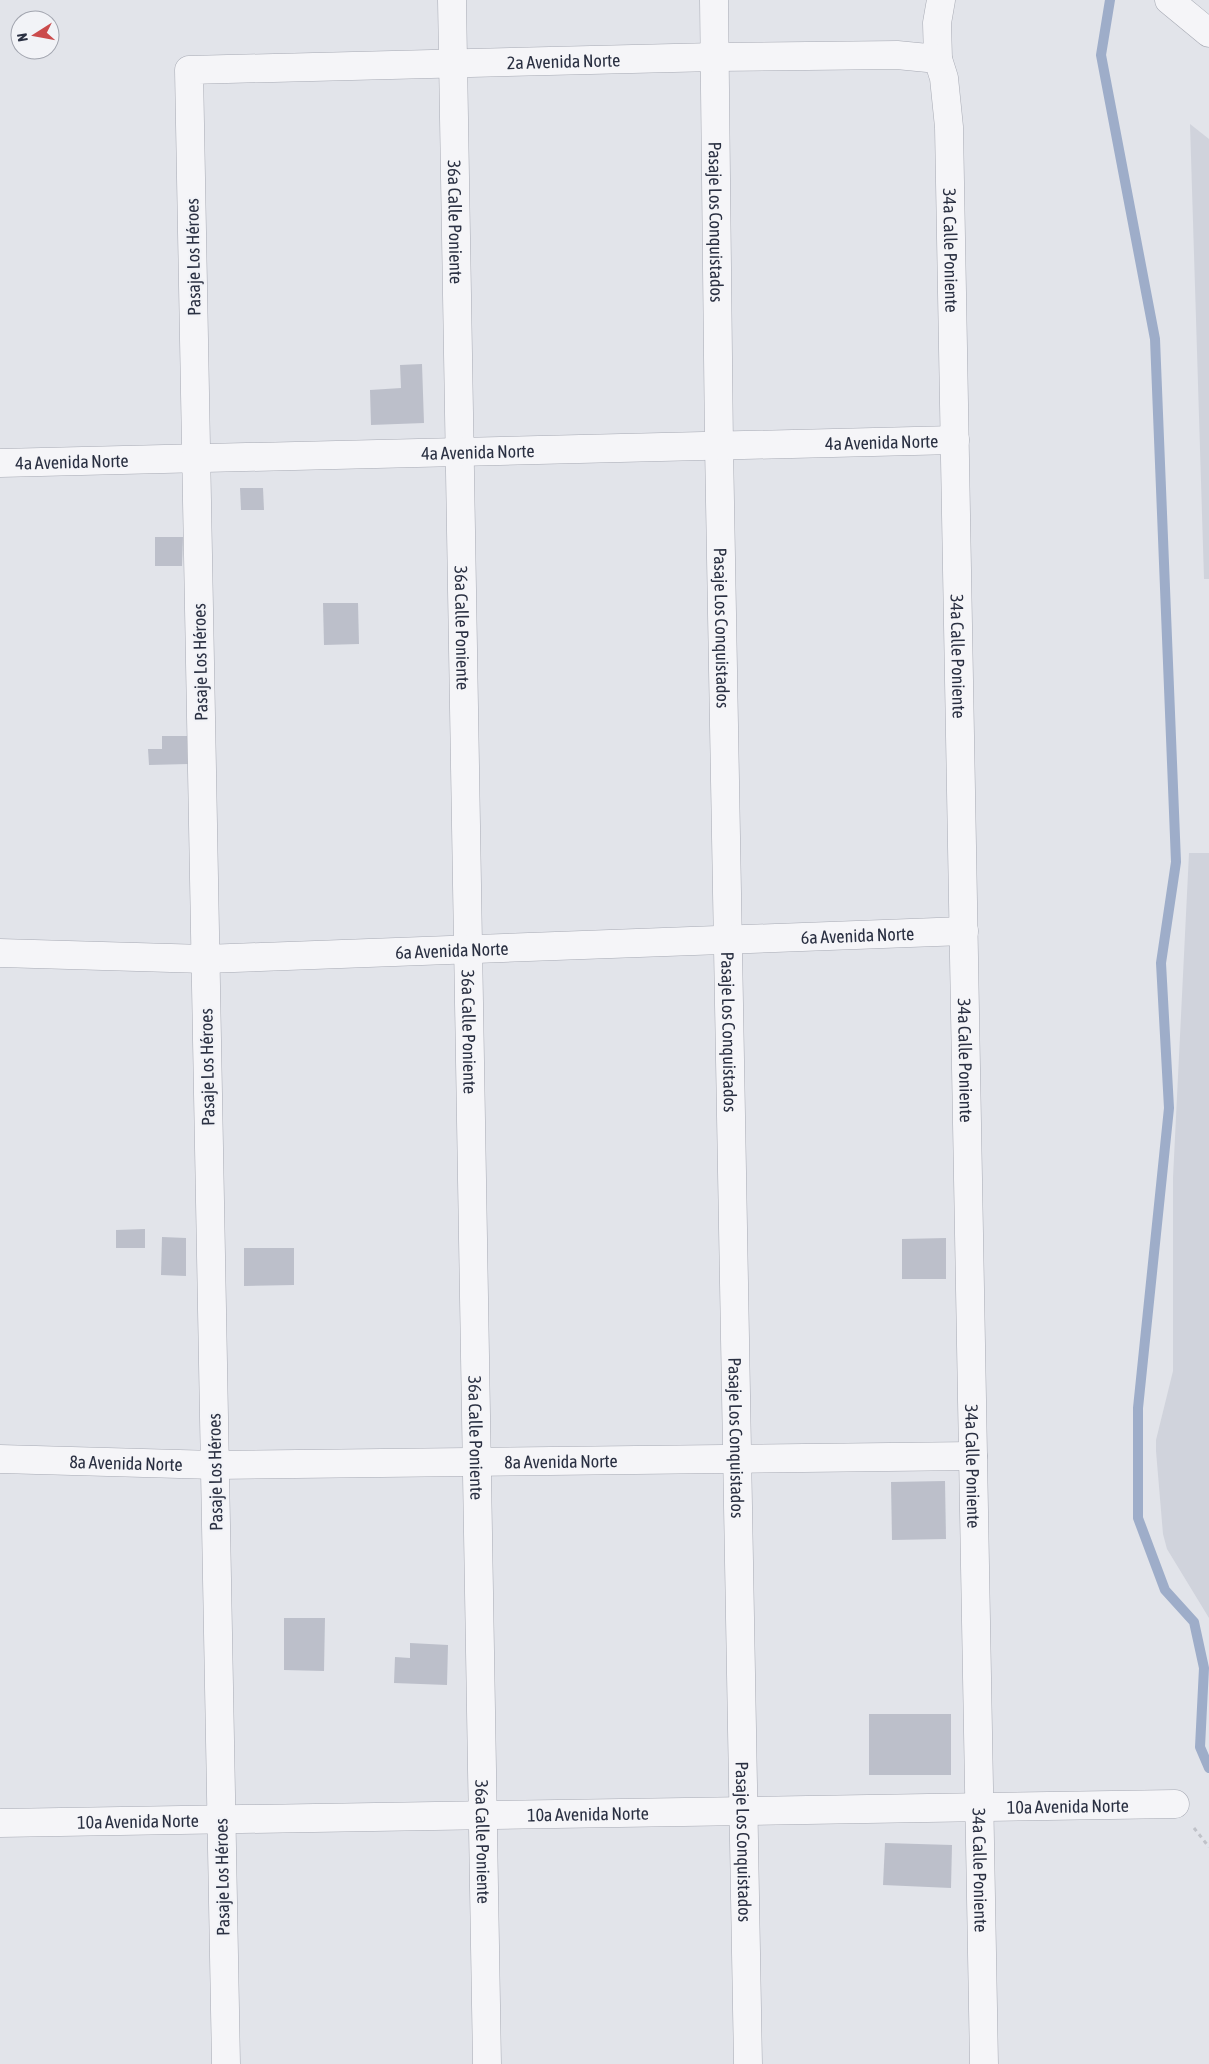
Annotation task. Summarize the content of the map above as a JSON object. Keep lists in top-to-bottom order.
{
  "streets": {
    "street": [
      "2a Avenida Norte",
      "36a Calle Poniente",
      "Pasaje Los Conquistados",
      "34a Calle Poniente",
      "Pasaje Los Héroes",
      "4a Avenida Norte",
      "6a Avenida Norte",
      "8a Avenida Norte",
      "10a Avenida Norte"
    ]
  },
  "crossings": [
    ["2a Avenida Norte", "36a Calle Poniente"],
    ["2a Avenida Norte", "Pasaje Los Conquistados"],
    ["2a Avenida Norte", "34a Calle Poniente"],
    ["2a Avenida Norte", "Pasaje Los Héroes"],
    ["36a Calle Poniente", "4a Avenida Norte"],
    ["36a Calle Poniente", "6a Avenida Norte"],
    ["36a Calle Poniente", "8a Avenida Norte"],
    ["36a Calle Poniente", "10a Avenida Norte"],
    ["Pasaje Los Conquistados", "4a Avenida Norte"],
    ["Pasaje Los Conquistados", "6a Avenida Norte"],
    ["Pasaje Los Conquistados", "8a Avenida Norte"],
    ["Pasaje Los Conquistados", "10a Avenida Norte"],
    ["34a Calle Poniente", "4a Avenida Norte"],
    ["34a Calle Poniente", "6a Avenida Norte"],
    ["34a Calle Poniente", "8a Avenida Norte"],
    ["34a Calle Poniente", "10a Avenida Norte"],
    ["Pasaje Los Héroes", "4a Avenida Norte"],
    ["Pasaje Los Héroes", "6a Avenida Norte"],
    ["Pasaje Los Héroes", "8a Avenida Norte"],
    ["Pasaje Los Héroes", "10a Avenida Norte"]
  ],
  "north": "left"
}
